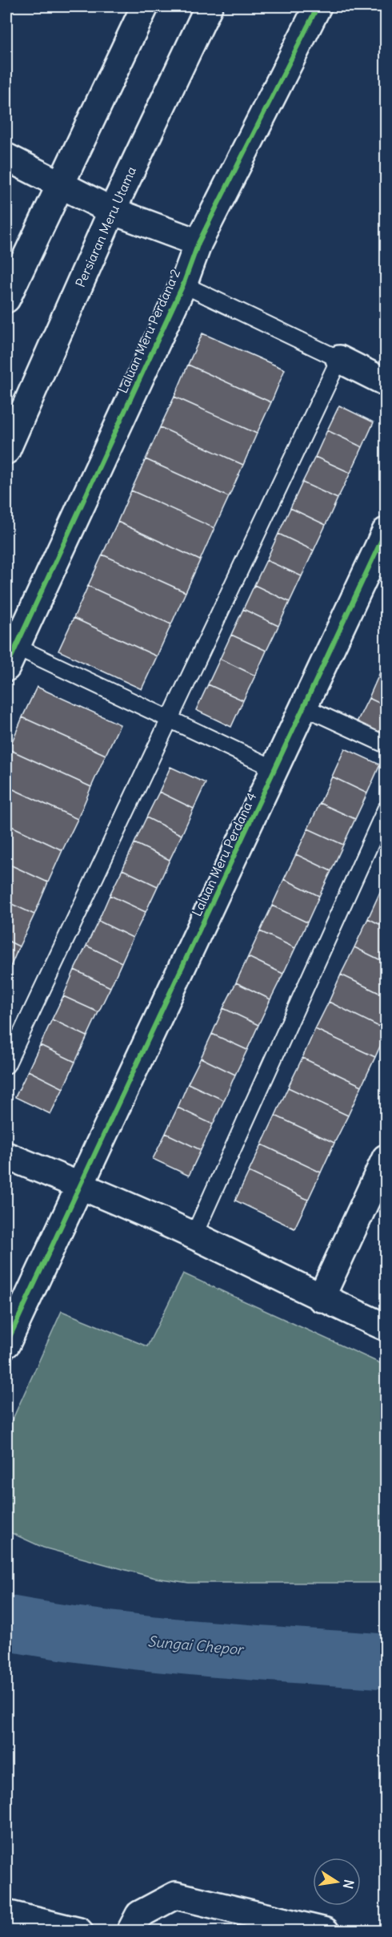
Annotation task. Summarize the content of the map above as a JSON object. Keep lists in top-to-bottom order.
{
  "streets": {
    "street": ["Persiaran Meru Utama", "Laluan Meru Perdana 2", "Laluan Meru Perdana 4"]
  },
  "water": ["Sungai Chepor"],
  "north": "right"
}
